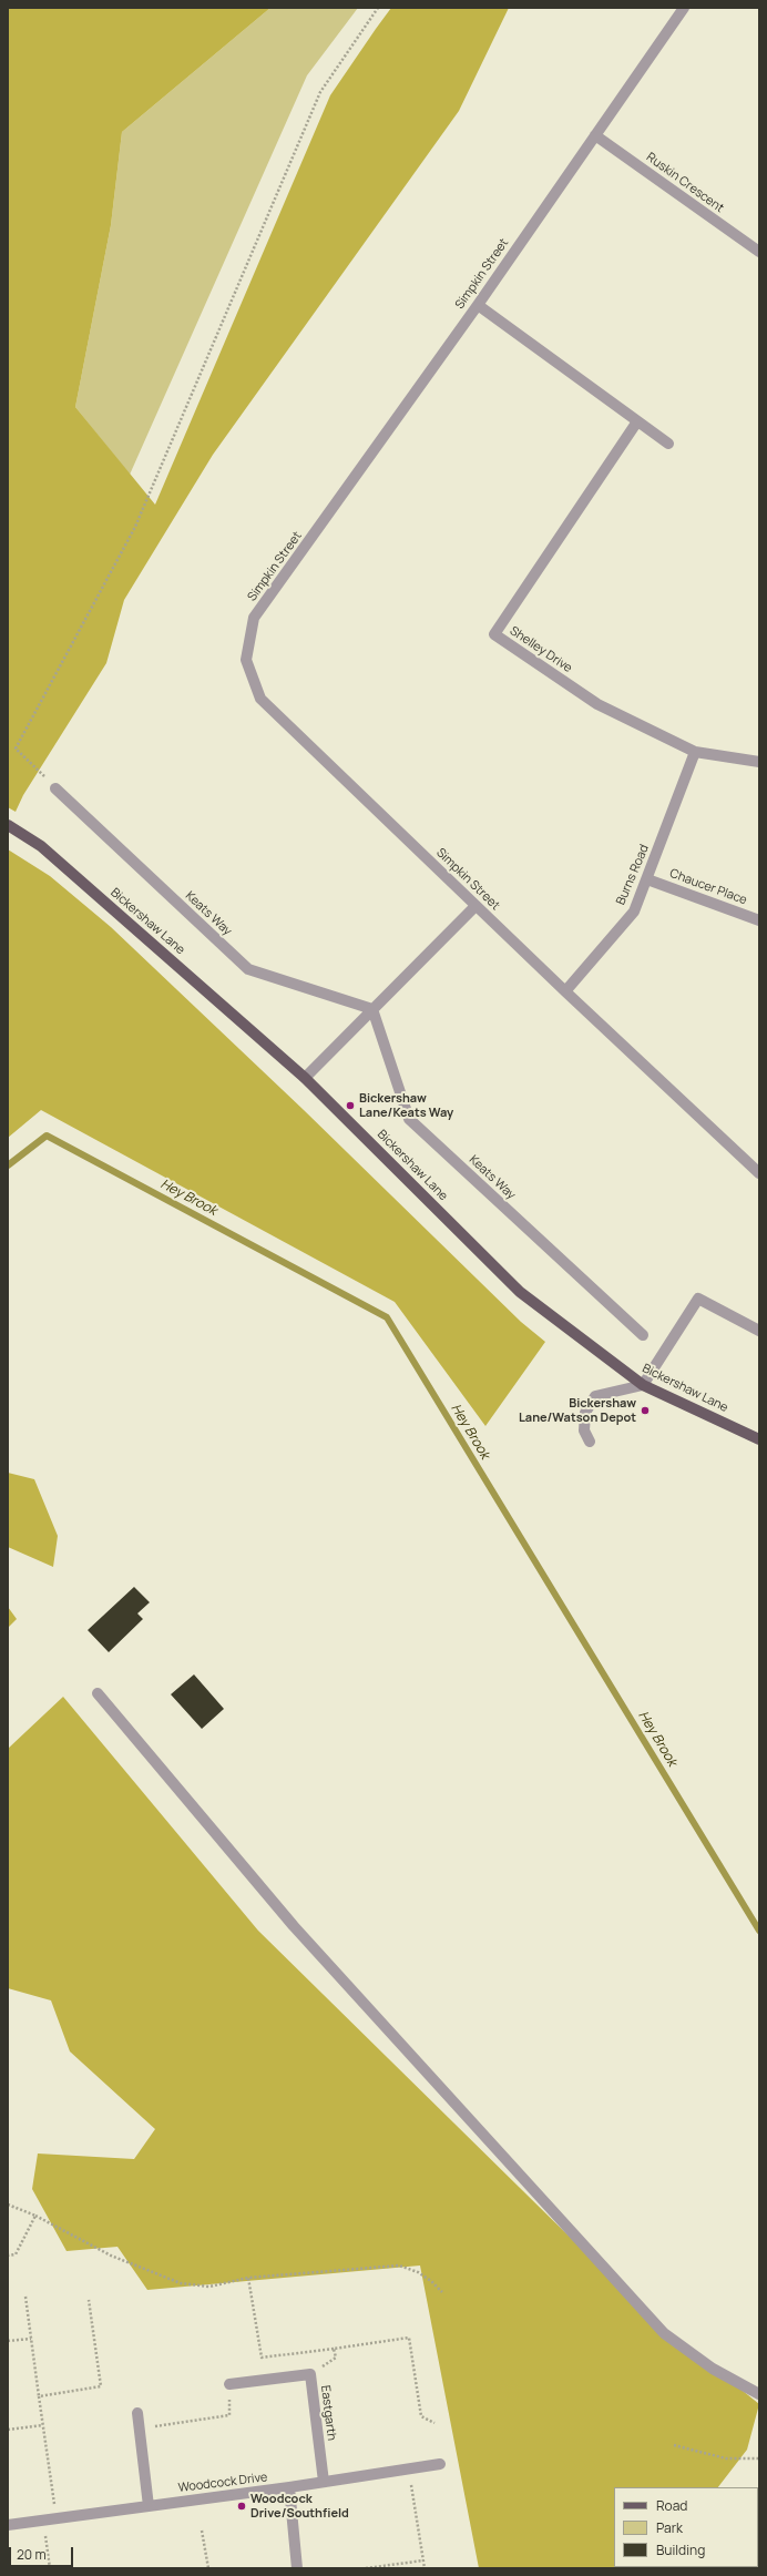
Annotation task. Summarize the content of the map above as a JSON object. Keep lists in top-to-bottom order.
{
  "streets": {
    "main road": ["Bickershaw Lane"],
    "street": [
      "Ruskin Crescent",
      "Simpkin Street",
      "Shelley Drive",
      "Burns Road",
      "Chaucer Place",
      "Keats Way",
      "Eastgarth",
      "Woodcock Drive"
    ]
  },
  "crossings": [
    ["Ruskin Crescent", "Simpkin Street"],
    ["Simpkin Street", "Burns Road"],
    ["Shelley Drive", "Burns Road"],
    ["Burns Road", "Chaucer Place"],
    ["Eastgarth", "Woodcock Drive"]
  ],
  "water": ["Hey Brook"],
  "places": ["Bickershaw Lane/Keats Way", "Bickershaw Lane/Watson Depot", "Woodcock Drive/Southfield"],
  "legend": ["Road", "Park", "Building"],
  "scale_bar": "20 m"
}
